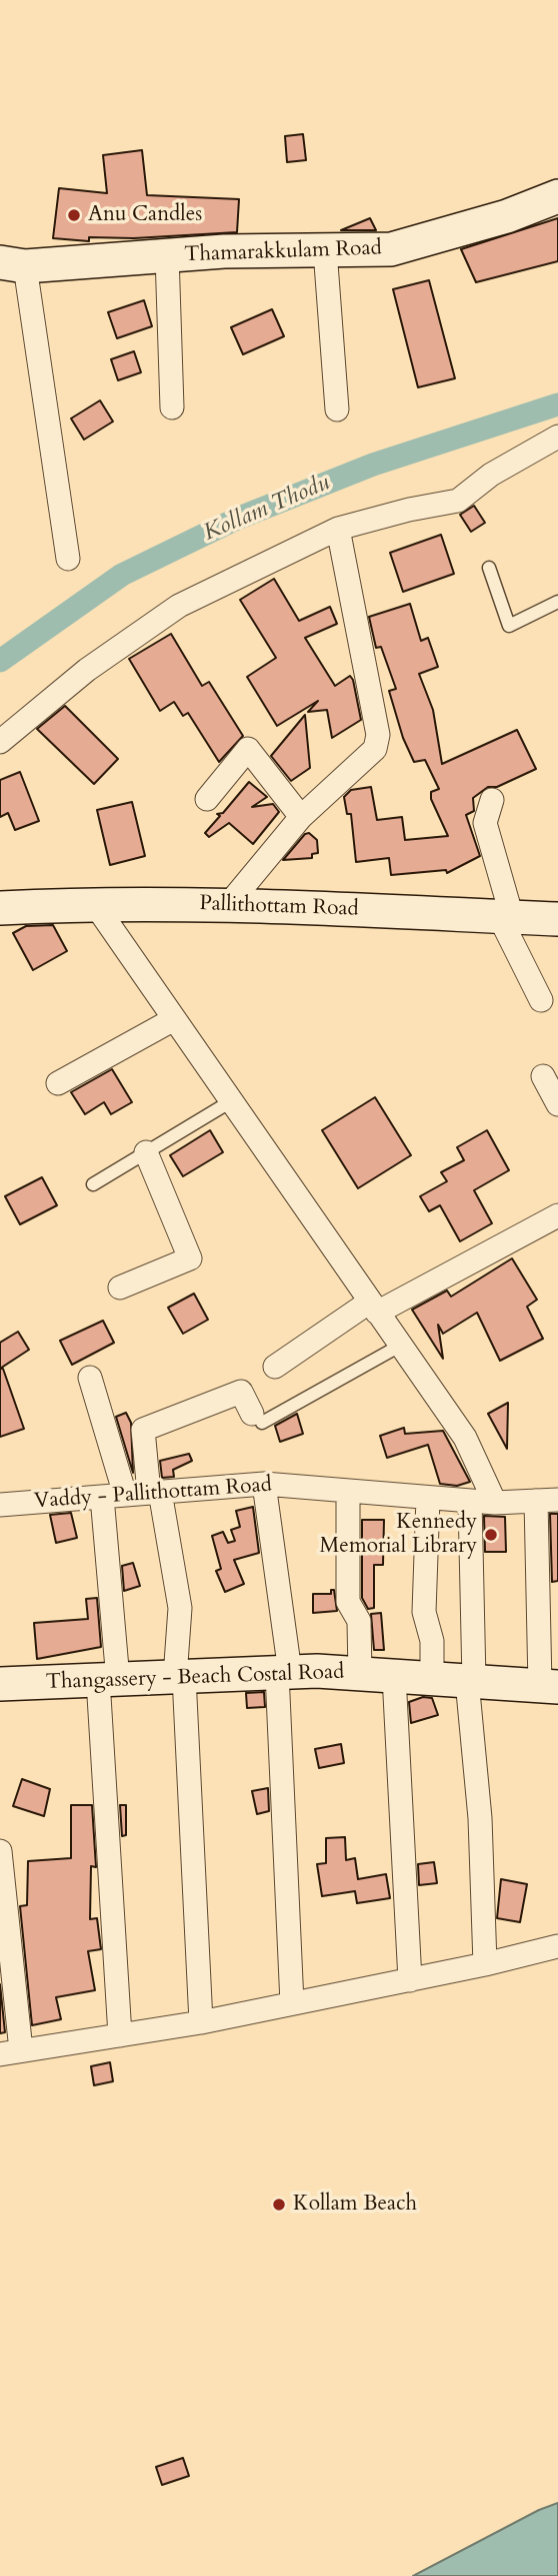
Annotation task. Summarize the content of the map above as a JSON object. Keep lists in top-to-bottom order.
{
  "streets": {
    "street": [
      "Thamarakkulam Road",
      "Pallithottam Road",
      "Vaddy - Pallithottam Road",
      "Thangassery - Beach Costal Road"
    ]
  },
  "water": ["Kollam Thodu"],
  "places": ["Anu Candles", "Kennedy Memorial Library", "Kollam Beach"]
}
